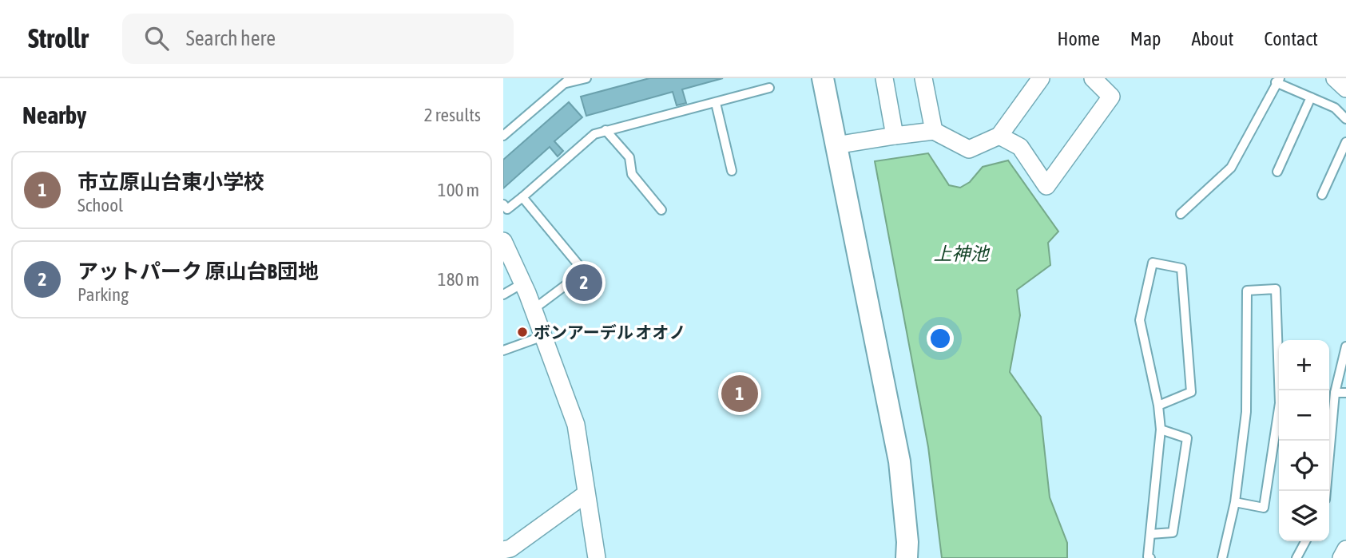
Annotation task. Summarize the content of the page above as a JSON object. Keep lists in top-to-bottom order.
{
  "water": ["上神池"],
  "places": ["ボンアーデル オオノ"],
  "page": {
    "header": "Strollr",
    "search": "Search here",
    "nav": [
      "Home",
      "Map",
      "About",
      "Contact"
    ],
    "heading": ["Nearby", "2 results"],
    "list": [
      {
        "mark": "1",
        "name": "市立原山台東小学校",
        "note": "School",
        "value": "100 m"
      },
      {
        "mark": "2",
        "name": "アットパーク 原山台B団地",
        "note": "Parking",
        "value": "180 m"
      }
    ],
    "pins": ["2", "1"],
    "map_buttons": ["+", "−"]
  }
}
